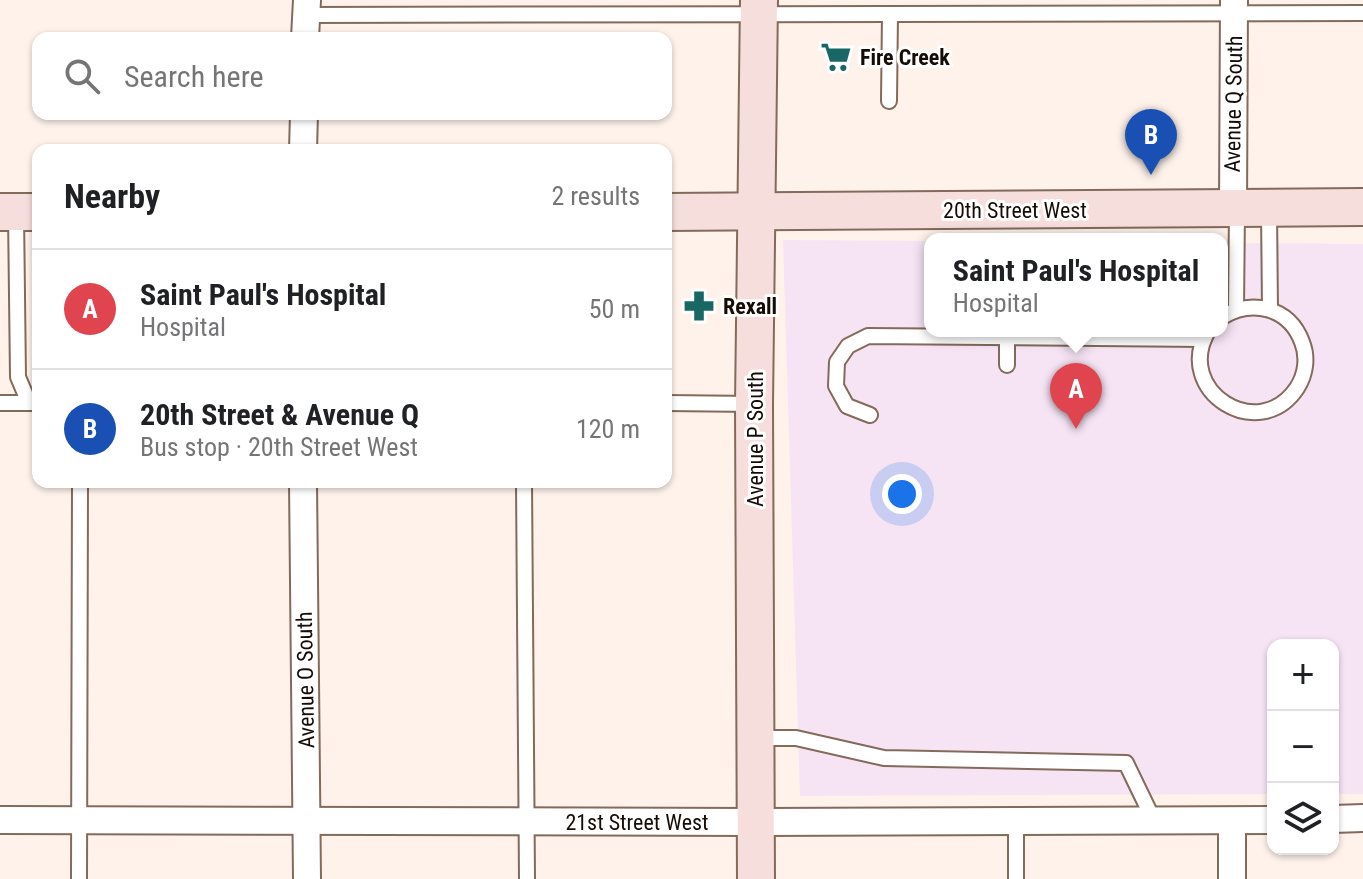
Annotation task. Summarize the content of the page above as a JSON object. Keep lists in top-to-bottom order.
{
  "streets": {
    "main road": ["20th Street West", "Avenue P South"],
    "street": ["Avenue Q South", "Avenue O South", "21st Street West"]
  },
  "crossings": [
    ["Avenue Q South", "20th Street West"],
    ["20th Street West", "Avenue P South"],
    ["Avenue P South", "21st Street West"],
    ["Avenue O South", "21st Street West"]
  ],
  "places": {
    "supermarket": ["Fire Creek"],
    "pharmacy": ["Rexall"]
  },
  "page": {
    "search": "Search here",
    "pins": ["B", "A"],
    "heading": ["Nearby", "2 results"],
    "popup": ["Saint Paul's Hospital", "Hospital"],
    "list": [
      {
        "mark": "A",
        "name": "Saint Paul's Hospital",
        "note": "Hospital",
        "value": "50 m"
      },
      {
        "mark": "B",
        "name": "20th Street & Avenue Q",
        "note": "Bus stop · 20th Street West",
        "value": "120 m"
      }
    ],
    "map_buttons": ["+", "−"]
  }
}
